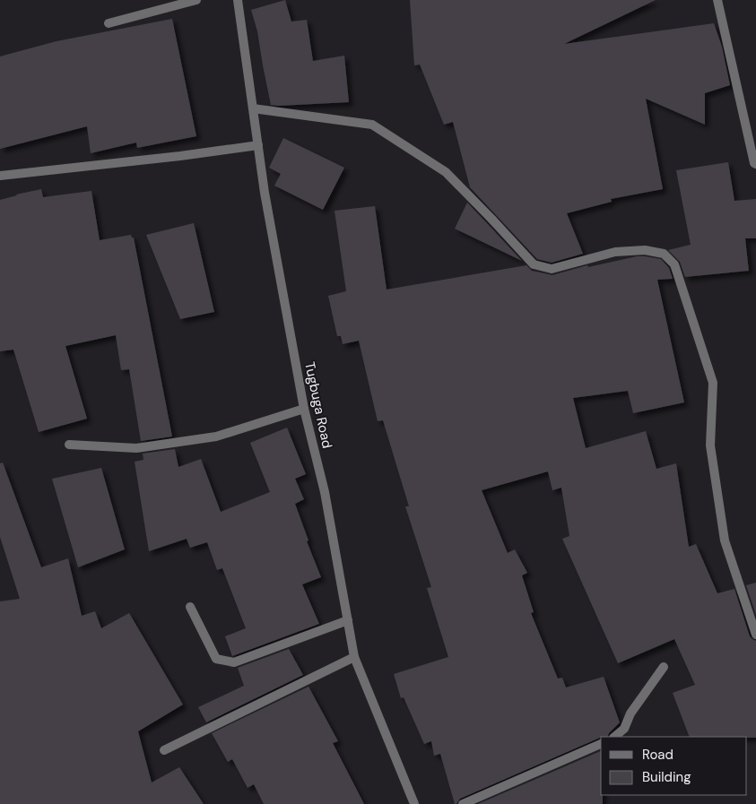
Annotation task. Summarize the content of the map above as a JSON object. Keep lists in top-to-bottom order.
{
  "streets": {
    "street": ["Tugbuga Road"]
  },
  "legend": ["Road", "Building"]
}
